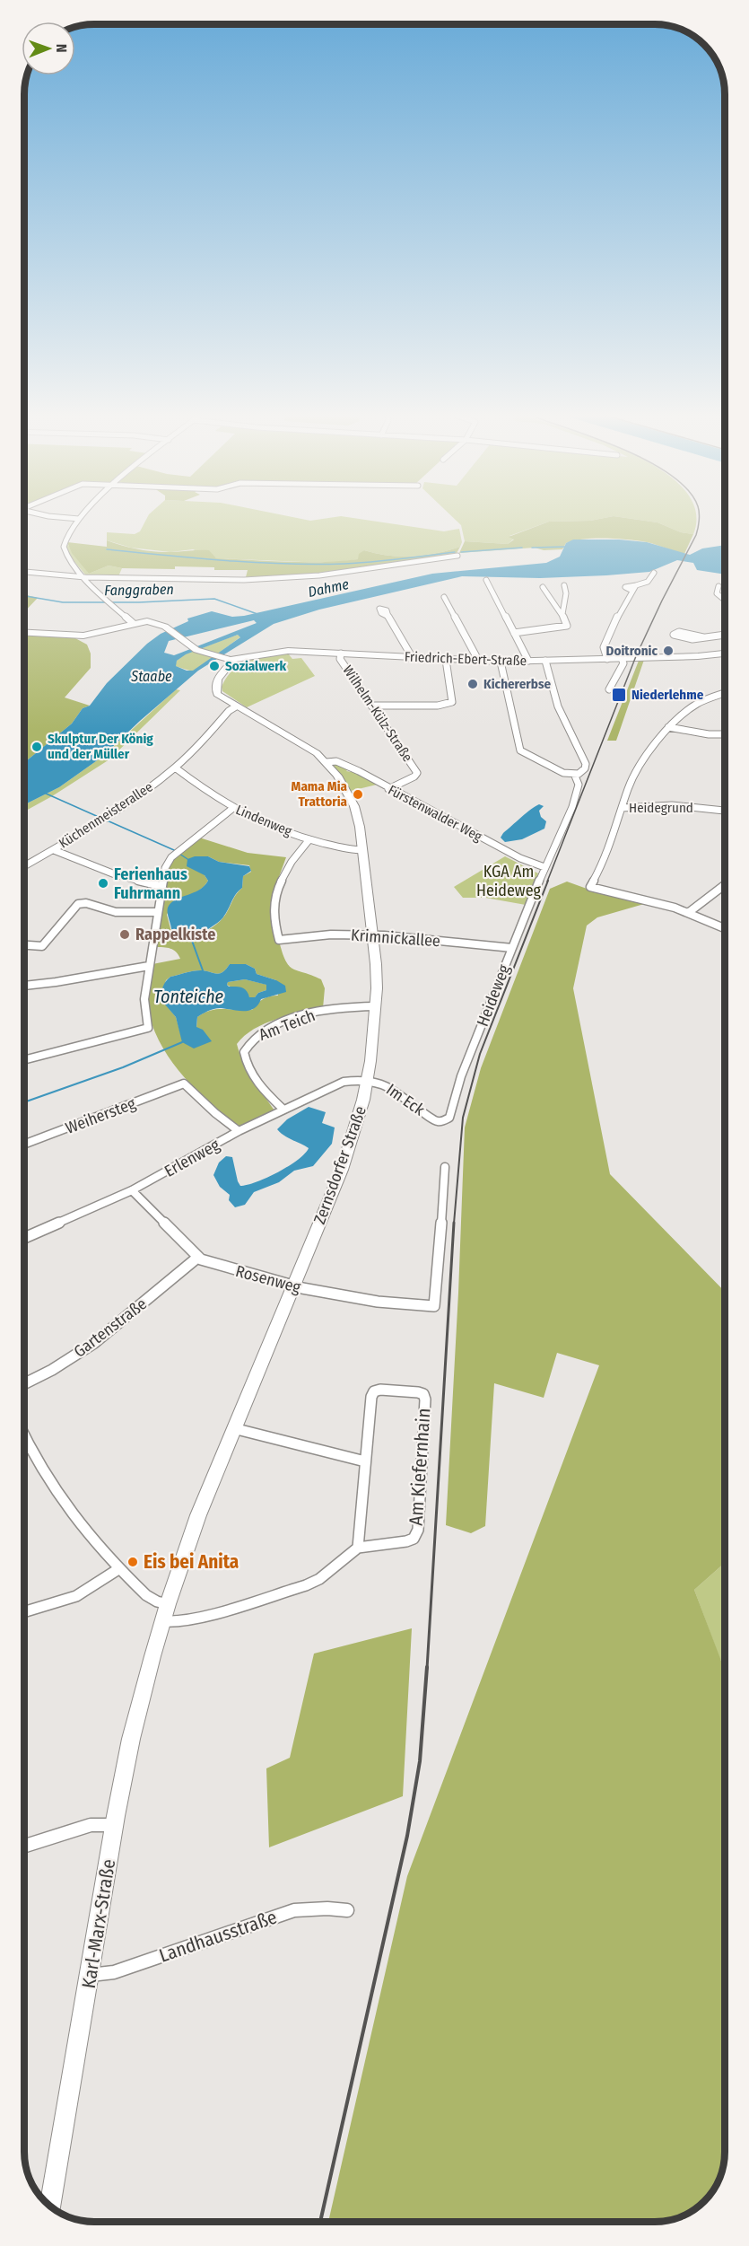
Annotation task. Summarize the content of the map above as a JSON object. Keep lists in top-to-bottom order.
{
  "streets": {
    "street": [
      "Friedrich-Ebert-Straße",
      "Wilhelm-Külz-Straße",
      "Heidegrund",
      "Fürstenwalder Weg",
      "Küchenmeisterallee",
      "Lindenweg",
      "Krimnickallee",
      "Heideweg",
      "Am Teich",
      "Im Eck",
      "Weihersteg",
      "Erlenweg",
      "Zernsdorfer Straße",
      "Rosenweg",
      "Gartenstraße",
      "Am Kiefernhain",
      "Karl-Marx-Straße",
      "Landhausstraße"
    ]
  },
  "crossings": [
    ["Friedrich-Ebert-Straße", "Wilhelm-Külz-Straße"],
    ["Friedrich-Ebert-Straße", "Zernsdorfer Straße"],
    ["Wilhelm-Külz-Straße", "Fürstenwalder Weg"],
    ["Fürstenwalder Weg", "Heideweg"],
    ["Fürstenwalder Weg", "Zernsdorfer Straße"],
    ["Küchenmeisterallee", "Lindenweg"],
    ["Küchenmeisterallee", "Zernsdorfer Straße"],
    ["Lindenweg", "Krimnickallee"],
    ["Lindenweg", "Zernsdorfer Straße"],
    ["Krimnickallee", "Heideweg"],
    ["Krimnickallee", "Zernsdorfer Straße"],
    ["Heideweg", "Im Eck"],
    ["Am Teich", "Erlenweg"],
    ["Am Teich", "Zernsdorfer Straße"],
    ["Im Eck", "Erlenweg"],
    ["Im Eck", "Zernsdorfer Straße"],
    ["Weihersteg", "Erlenweg"],
    ["Erlenweg", "Zernsdorfer Straße"],
    ["Erlenweg", "Rosenweg"],
    ["Zernsdorfer Straße", "Rosenweg"],
    ["Zernsdorfer Straße", "Karl-Marx-Straße"],
    ["Rosenweg", "Gartenstraße"],
    ["Karl-Marx-Straße", "Landhausstraße"]
  ],
  "water": [
    "Dahme",
    "Fanggraben",
    "Staabe",
    "Tonteiche"
  ],
  "parks": ["KGA Am Heideweg"],
  "places": {
    "other": [
      "Doitronic",
      "Sozialwerk",
      "Kichererbse",
      "Skulptur Der König und der Müller",
      "Mama Mia Trattoria",
      "Ferienhaus Fuhrmann",
      "Rappelkiste",
      "Eis bei Anita"
    ],
    "transit": ["Niederlehme"]
  },
  "north": "right"
}
